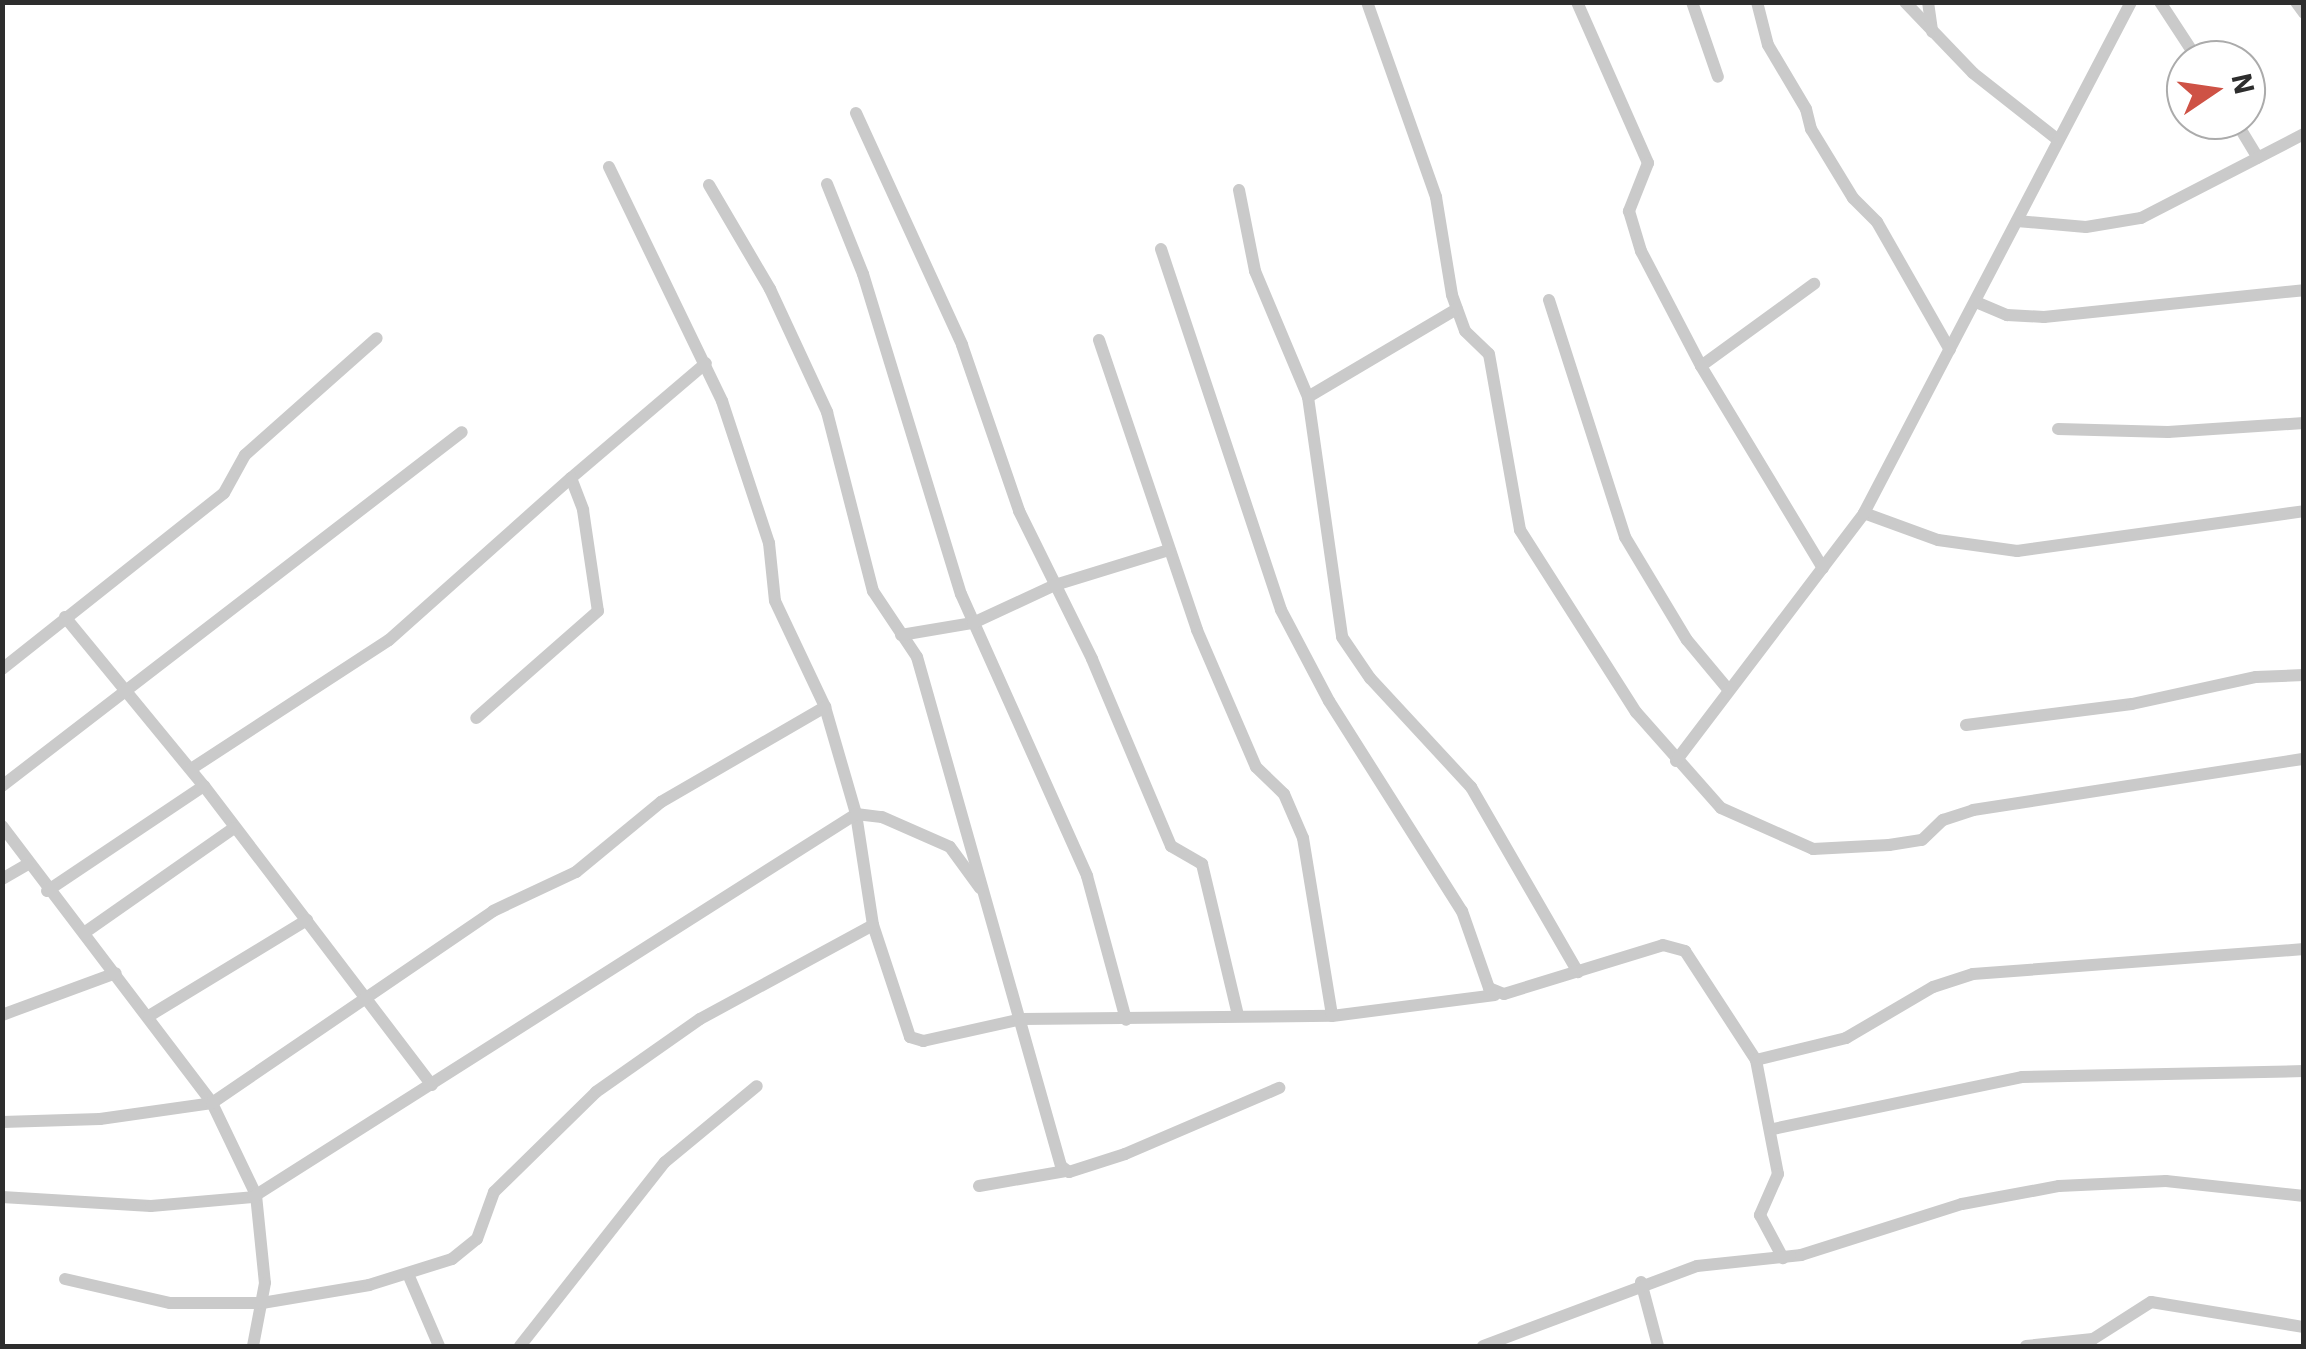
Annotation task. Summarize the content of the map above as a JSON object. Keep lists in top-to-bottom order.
{
  "north": "right"
}
